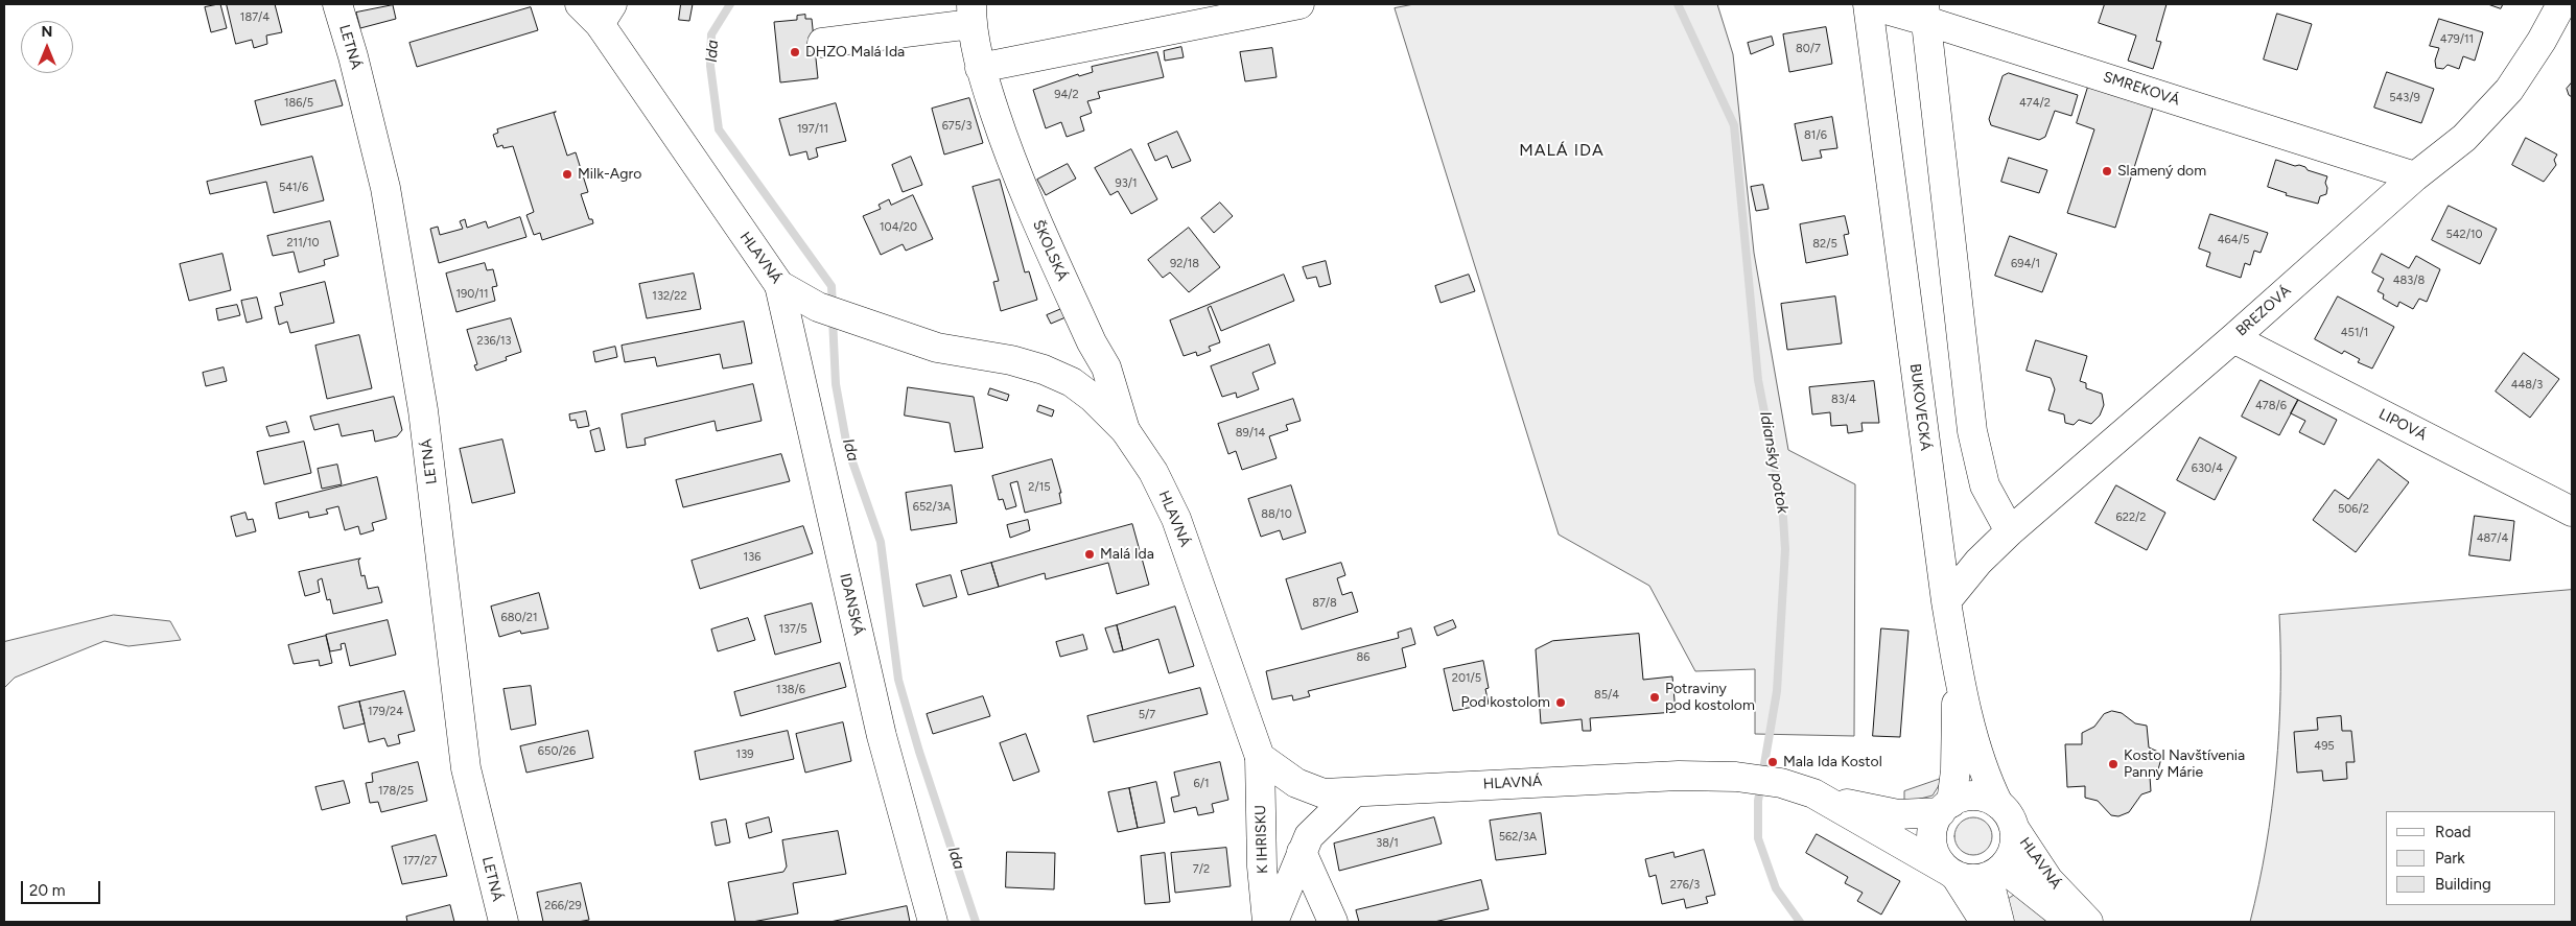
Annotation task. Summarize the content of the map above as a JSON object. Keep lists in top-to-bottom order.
{
  "streets": {
    "street": [
      "LETNÁ",
      "SMREKOVÁ",
      "ŠKOLSKÁ",
      "HLAVNÁ",
      "BREZOVÁ",
      "BUKOVECKÁ",
      "LIPOVÁ",
      "IDANSKÁ",
      "K IHRISKU"
    ]
  },
  "crossings": [
    ["SMREKOVÁ", "BREZOVÁ"],
    ["SMREKOVÁ", "BUKOVECKÁ"],
    ["ŠKOLSKÁ", "HLAVNÁ"],
    ["HLAVNÁ", "BUKOVECKÁ"],
    ["HLAVNÁ", "IDANSKÁ"],
    ["HLAVNÁ", "K IHRISKU"],
    ["BREZOVÁ", "BUKOVECKÁ"],
    ["BREZOVÁ", "LIPOVÁ"]
  ],
  "districts": ["MALÁ IDA"],
  "water": ["Ida", "Idiansky potok"],
  "places": [
    "DHZO Malá Ida",
    "Slamený dom",
    "Milk-Agro",
    "Malá Ida",
    "Potraviny pod kostolom",
    "Pod kostolom",
    "Mala Ida Kostol",
    "Kostol Navštívenia Panny Márie"
  ],
  "house_numbers": [
    "187/4",
    "479/11",
    "80/7",
    "94/2",
    "543/9",
    "186/5",
    "474/2",
    "675/3",
    "197/11",
    "81/6",
    "93/1",
    "541/6",
    "104/20",
    "542/10",
    "464/5",
    "211/10",
    "82/5",
    "92/18",
    "694/1",
    "483/8",
    "190/11",
    "132/22",
    "451/1",
    "236/13",
    "448/3",
    "83/4",
    "478/6",
    "89/14",
    "630/4",
    "2/15",
    "652/3A",
    "506/2",
    "88/10",
    "622/2",
    "487/4",
    "136",
    "87/8",
    "680/21",
    "137/5",
    "86",
    "201/5",
    "138/6",
    "85/4",
    "179/24",
    "5/7",
    "495",
    "650/26",
    "139",
    "6/1",
    "178/25",
    "562/3A",
    "38/1",
    "177/27",
    "7/2",
    "276/3",
    "266/29"
  ],
  "legend": ["Road", "Park", "Building"],
  "scale_bar": "20 m",
  "north": "top"
}
